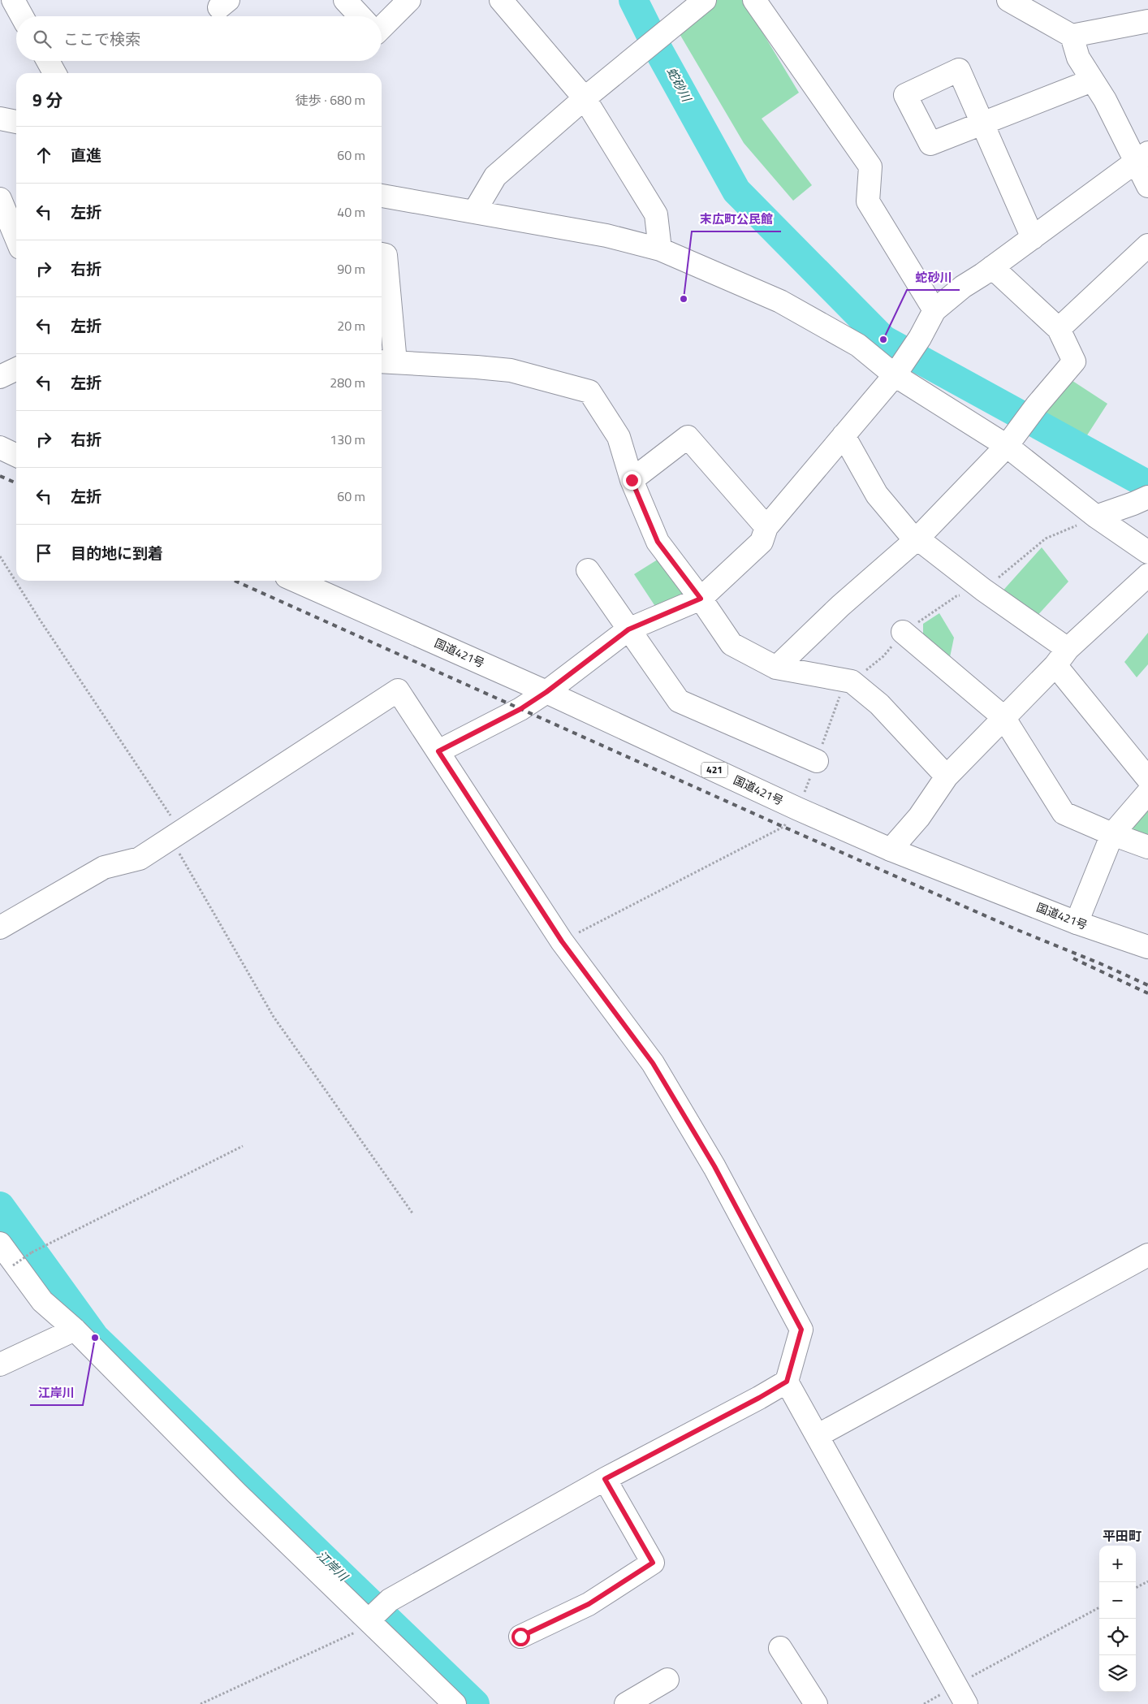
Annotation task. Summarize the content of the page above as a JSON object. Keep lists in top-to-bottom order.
{
  "streets": {
    "main road": ["国道421号", "421"]
  },
  "districts": ["平田町"],
  "water": ["蛇砂川", "江岸川"],
  "places": ["末広町公民館", "蛇砂川", "江岸川"],
  "page": {
    "search": "ここで検索",
    "heading": ["9 分", "徒歩 · 680 m"],
    "list": [
      ["直進", "60 m"],
      ["左折", "40 m"],
      ["右折", "90 m"],
      ["左折", "20 m"],
      ["左折", "280 m"],
      ["右折", "130 m"],
      ["左折", "60 m"],
      "目的地に到着"
    ],
    "map_buttons": ["+", "−"]
  }
}
